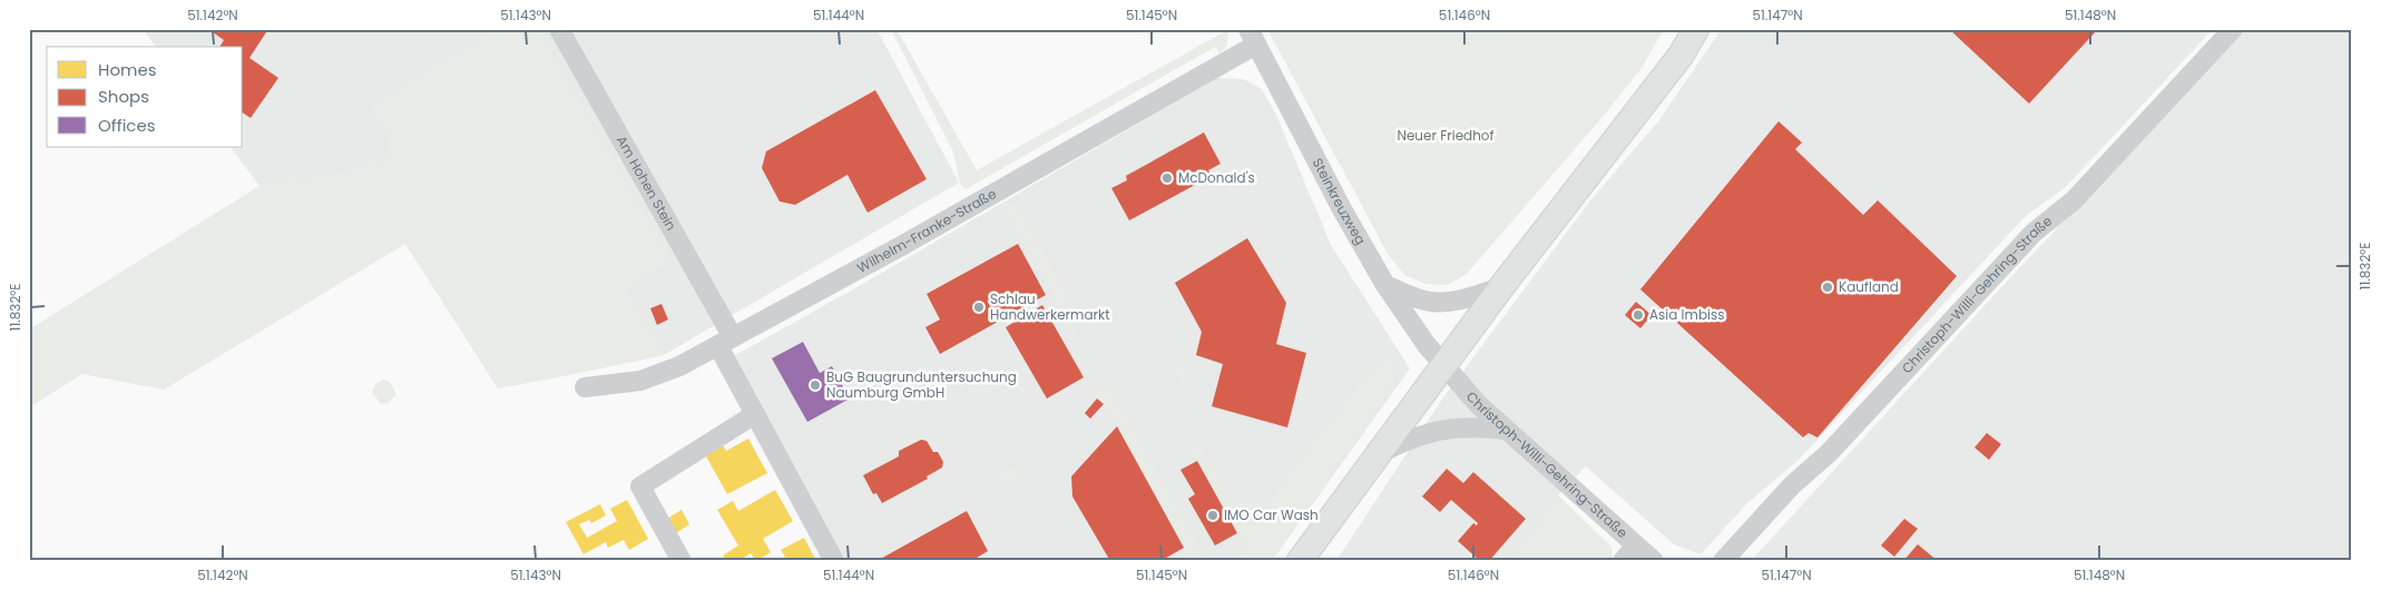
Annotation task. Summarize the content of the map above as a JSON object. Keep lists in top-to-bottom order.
{
  "streets": {
    "street": [
      "Am Hohen Stein",
      "Steinkreuzweg",
      "Wilhelm-Franke-Straße",
      "Christoph-Willi-Gehring-Straße"
    ]
  },
  "crossings": [
    ["Am Hohen Stein", "Wilhelm-Franke-Straße"],
    ["Steinkreuzweg", "Wilhelm-Franke-Straße"],
    ["Steinkreuzweg", "Christoph-Willi-Gehring-Straße"]
  ],
  "parks": ["Neuer Friedhof"],
  "places": [
    "McDonald's",
    "Kaufland",
    "Schlau Handwerkermarkt",
    "Asia Imbiss",
    "BuG Baugrunduntersuchung Naumburg GmbH",
    "IMO Car Wash"
  ],
  "legend": ["Homes", "Shops", "Offices"],
  "coordinates": [
    "51.142°N",
    "51.143°N",
    "51.144°N",
    "51.145°N",
    "51.146°N",
    "51.147°N",
    "51.148°N",
    "11.832°E"
  ]
}
